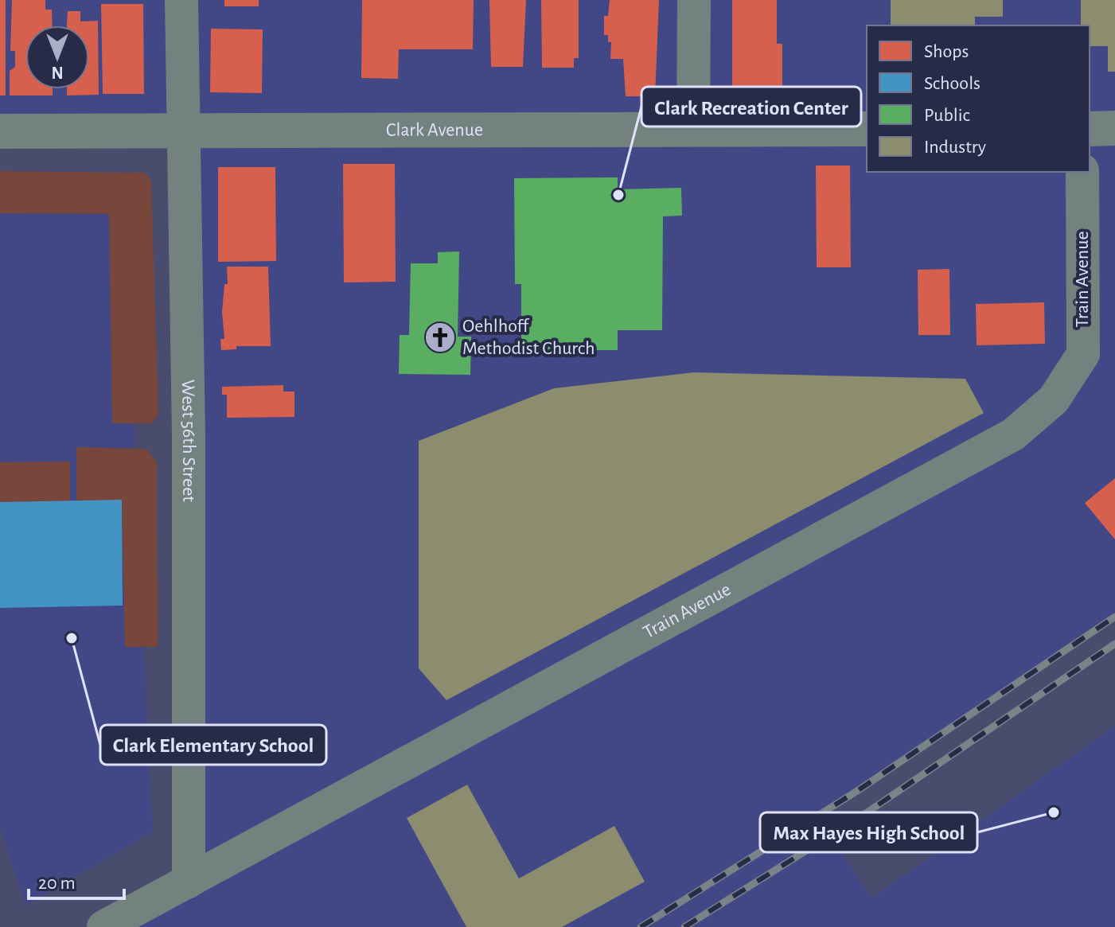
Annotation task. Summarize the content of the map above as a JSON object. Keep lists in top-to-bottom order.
{
  "streets": {
    "street": ["Clark Avenue", "Train Avenue", "West 56th Street"]
  },
  "crossings": [
    ["Clark Avenue", "West 56th Street"],
    ["Train Avenue", "West 56th Street"]
  ],
  "places": {
    "other": ["Clark Recreation Center", "Clark Elementary School", "Max Hayes High School"],
    "church": ["Oehlhoff Methodist Church"]
  },
  "legend": [
    "Shops",
    "Schools",
    "Public",
    "Industry"
  ],
  "scale_bar": "20 m",
  "north": "bottom"
}
